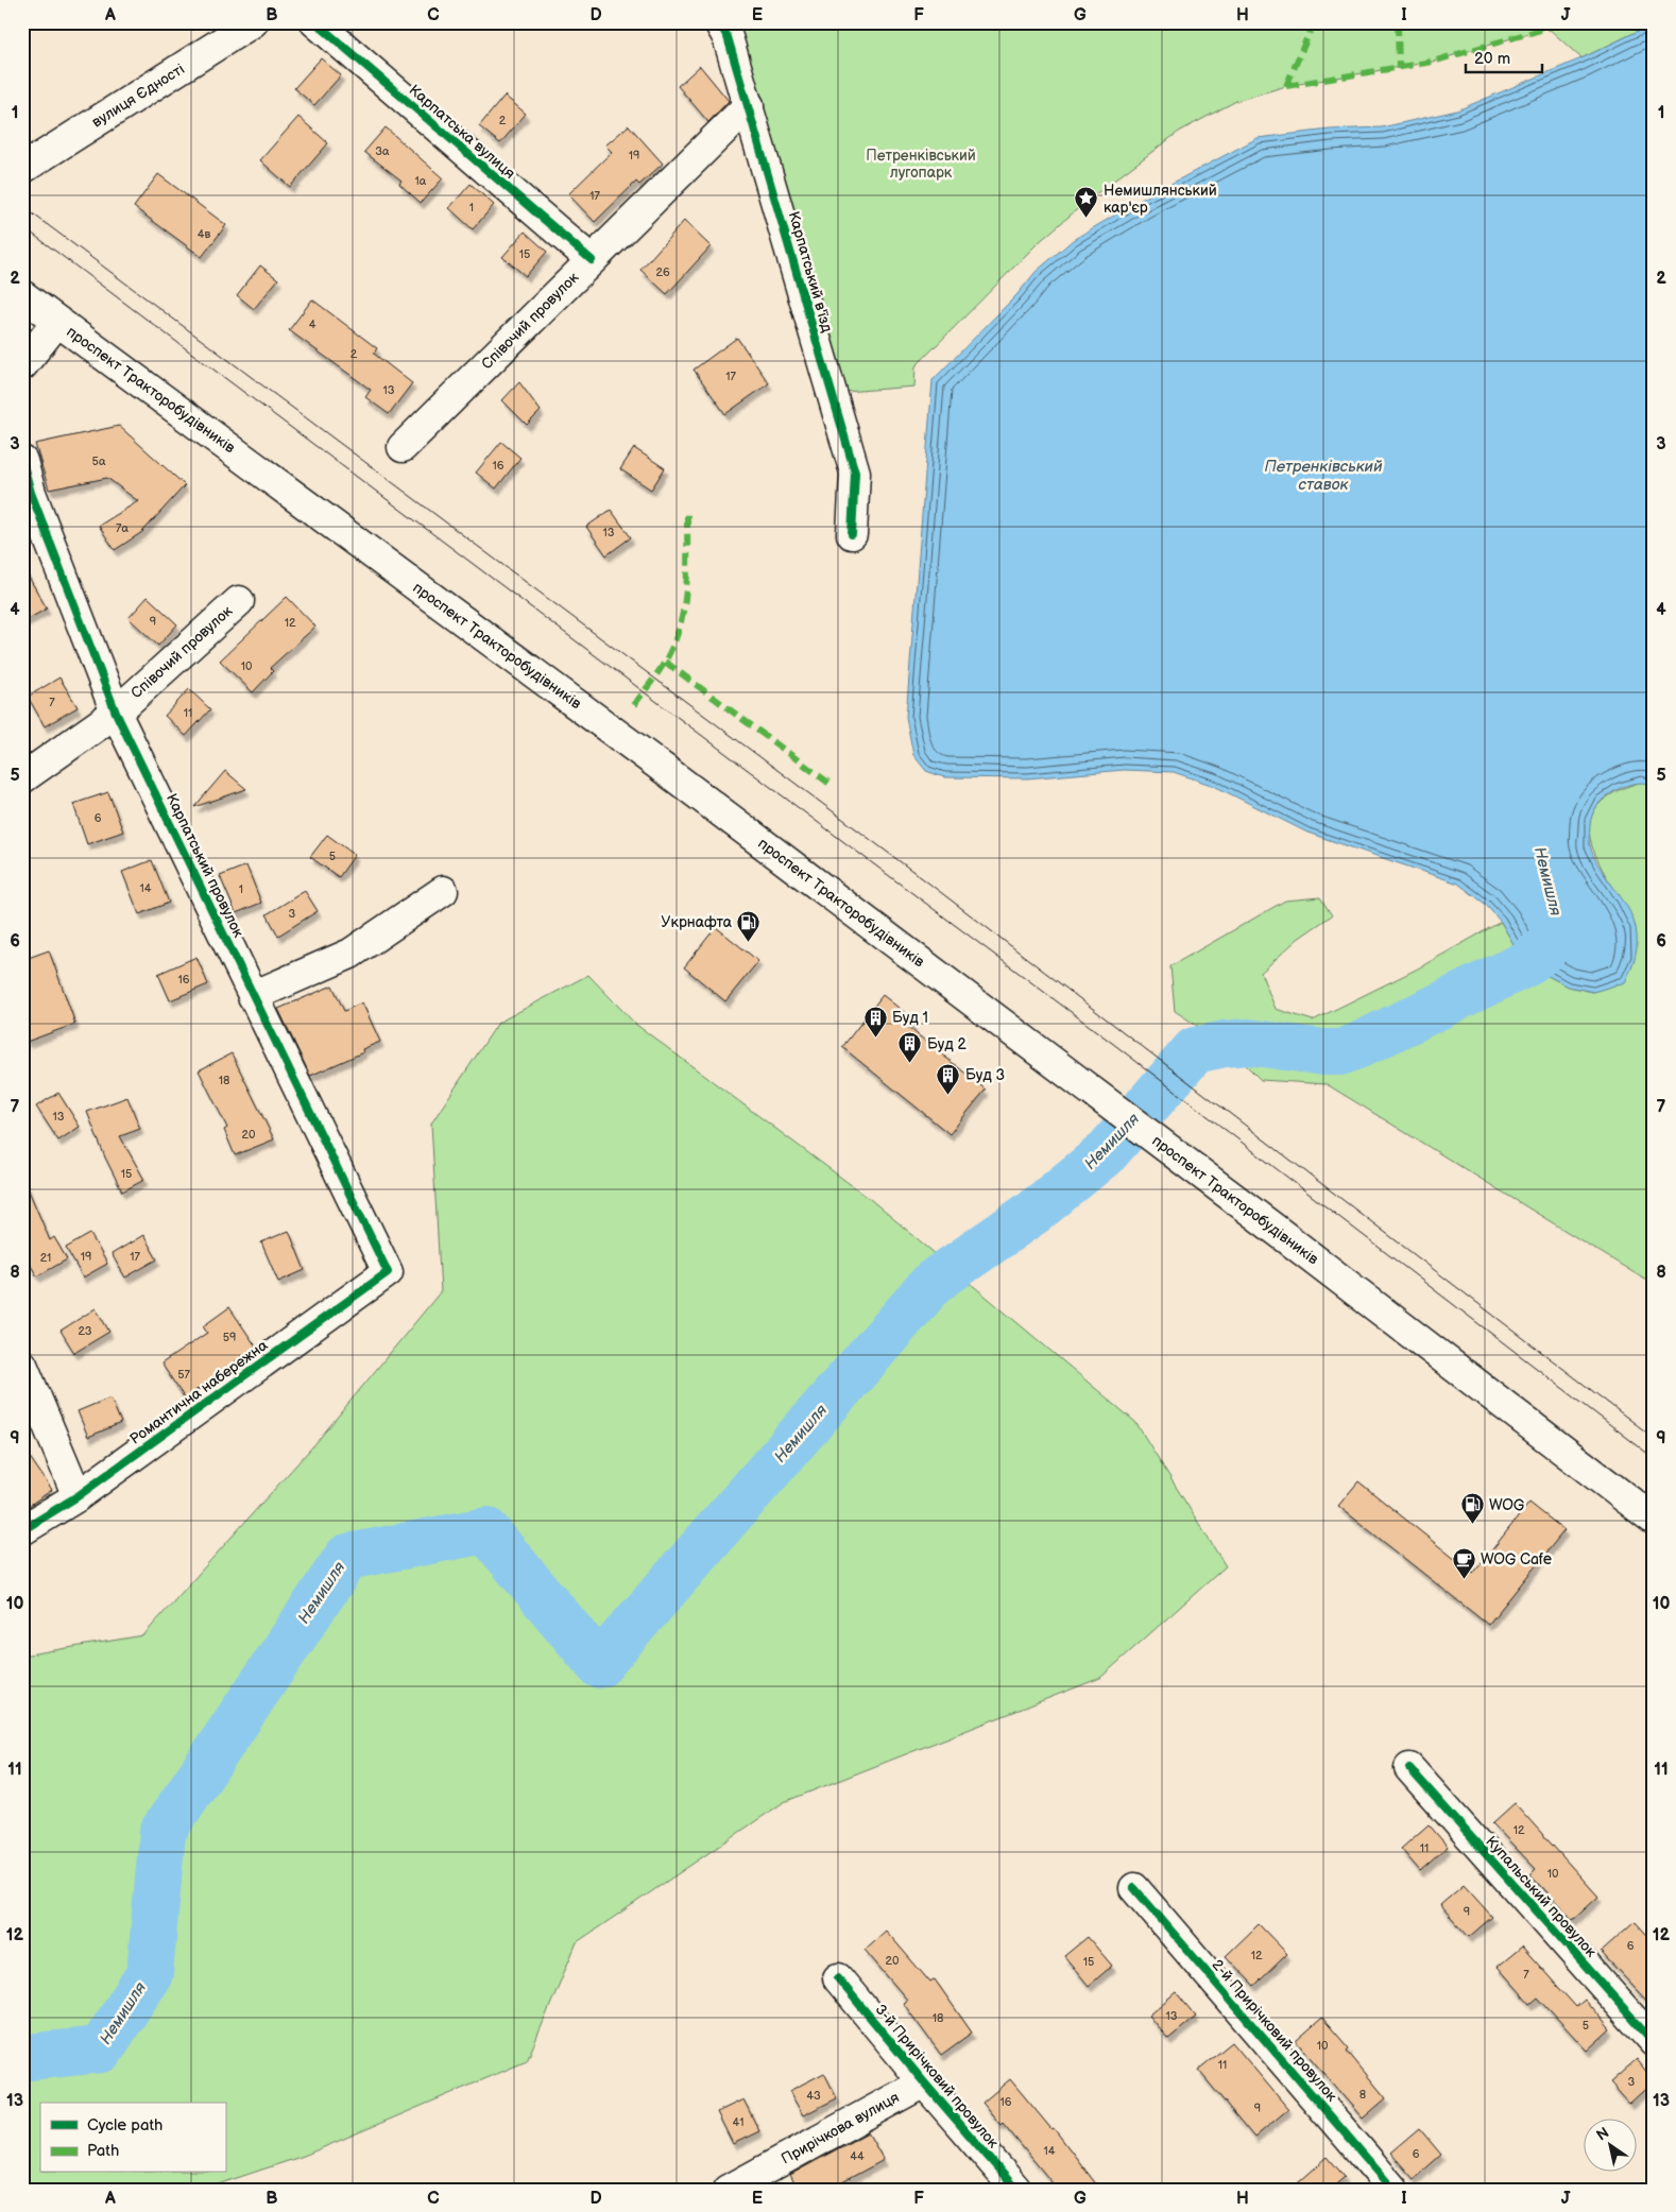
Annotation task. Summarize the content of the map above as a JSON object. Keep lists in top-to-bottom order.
{
  "streets": {
    "street": [
      "вулиця Єдності",
      "Карпатська вулиця",
      "Карпатський в'їзд",
      "Співочий провулок",
      "проспект Тракторобудівників",
      "Карпатський провулок",
      "Романтична набережна",
      "Купальський провулок",
      "2-й Прирічковий провулок",
      "3-й Прирічковий провулок",
      "Прирічкова вулиця"
    ]
  },
  "crossings": [
    ["Карпатська вулиця", "Співочий провулок"],
    ["Карпатський в'їзд", "Співочий провулок"],
    ["Співочий провулок", "Карпатський провулок"],
    ["Карпатський провулок", "Романтична набережна"],
    ["3-й Прирічковий провулок", "Прирічкова вулиця"]
  ],
  "water": ["Петренківський ставок", "Немишля"],
  "parks": ["Петренківський лугопарк"],
  "places": {
    "place": ["Немишлянський кар'єр"],
    "fuel station": ["Укрнафта", "WOG"],
    "building": ["Буд 1", "Буд 2", "Буд 3"],
    "cafe": ["WOG Cafe"]
  },
  "house_numbers": [
    "2",
    "3а",
    "19",
    "1а",
    "17",
    "1",
    "4в",
    "15",
    "26",
    "4",
    "2",
    "17",
    "13",
    "5а",
    "16",
    "7а",
    "13",
    "9",
    "12",
    "10",
    "7",
    "11",
    "6",
    "5",
    "14",
    "1",
    "3",
    "16",
    "18",
    "13",
    "20",
    "15",
    "19",
    "17",
    "21",
    "23",
    "59",
    "57",
    "12",
    "11",
    "10",
    "9",
    "6",
    "12",
    "20",
    "15",
    "7",
    "13",
    "18",
    "5",
    "10",
    "11",
    "3",
    "8",
    "43",
    "16",
    "9",
    "41",
    "14",
    "6",
    "44"
  ],
  "legend": ["Cycle path", "Path"],
  "scale_bar": "20 m",
  "north": "top left",
  "grid": {
    "columns": [
      "A",
      "B",
      "C",
      "D",
      "E",
      "F",
      "G",
      "H",
      "I",
      "J"
    ],
    "rows": [
      "1",
      "2",
      "3",
      "4",
      "5",
      "6",
      "7",
      "8",
      "9",
      "10",
      "11",
      "12",
      "13"
    ]
  }
}
